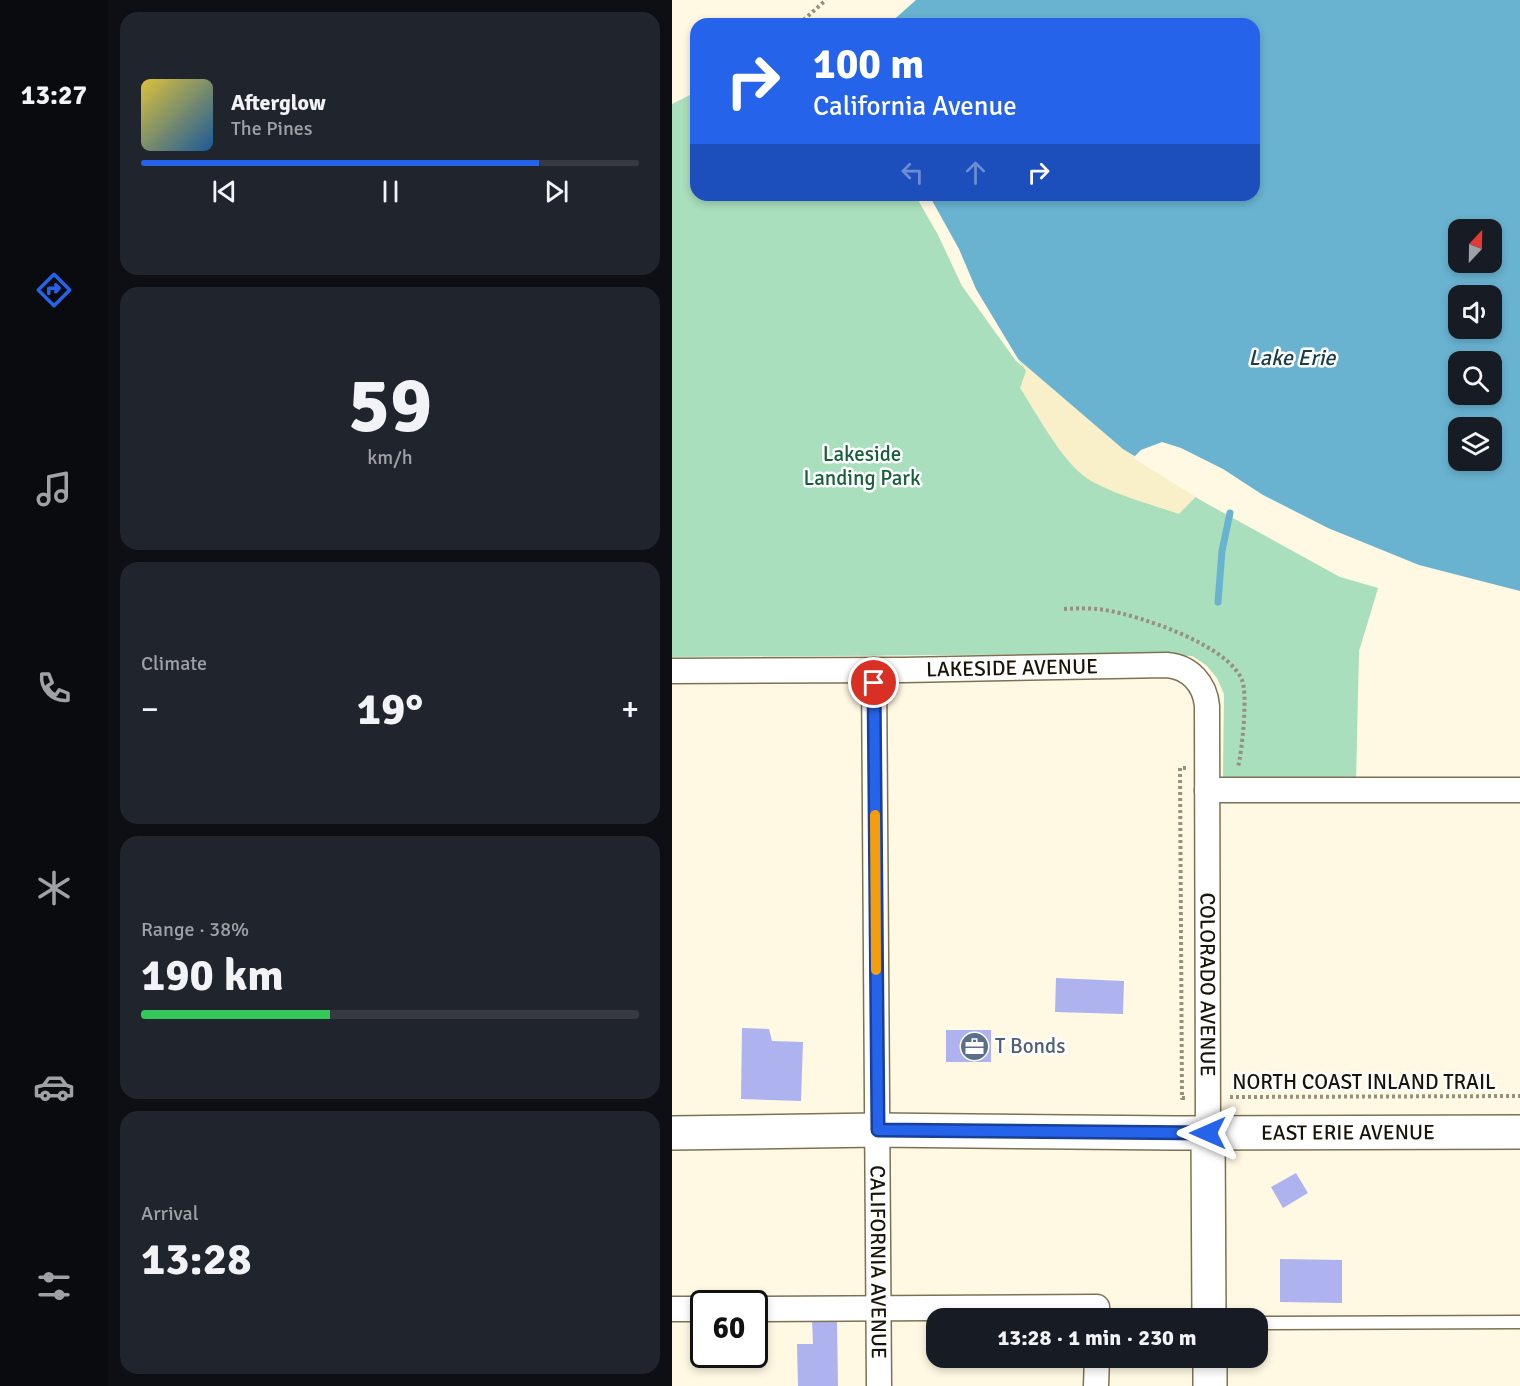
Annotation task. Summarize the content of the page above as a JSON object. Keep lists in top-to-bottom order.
{
  "streets": {
    "main road": ["COLORADO AVENUE", "EAST ERIE AVENUE"],
    "street": ["LAKESIDE AVENUE", "CALIFORNIA AVENUE"],
    "path": ["NORTH COAST INLAND TRAIL"]
  },
  "crossings": [
    ["LAKESIDE AVENUE", "COLORADO AVENUE"],
    ["LAKESIDE AVENUE", "CALIFORNIA AVENUE"],
    ["COLORADO AVENUE", "NORTH COAST INLAND TRAIL"],
    ["COLORADO AVENUE", "EAST ERIE AVENUE"],
    ["EAST ERIE AVENUE", "CALIFORNIA AVENUE"]
  ],
  "water": ["Lake Erie"],
  "parks": ["Lakeside Landing Park"],
  "places": {
    "office": ["T Bonds"]
  },
  "north": "top",
  "page": {
    "tabs": "13:27",
    "turn": ["100 m", "California Avenue"],
    "song": ["Afterglow", "The Pines"],
    "tile": [
      ["59", "km/h"],
      "Climate",
      ["Range · 38%", "190 km"],
      ["Arrival", "13:28"]
    ],
    "heat": ["−", "19°", "+"],
    "limit": "60",
    "trip": "13:28 · 1 min · 230 m"
  }
}
